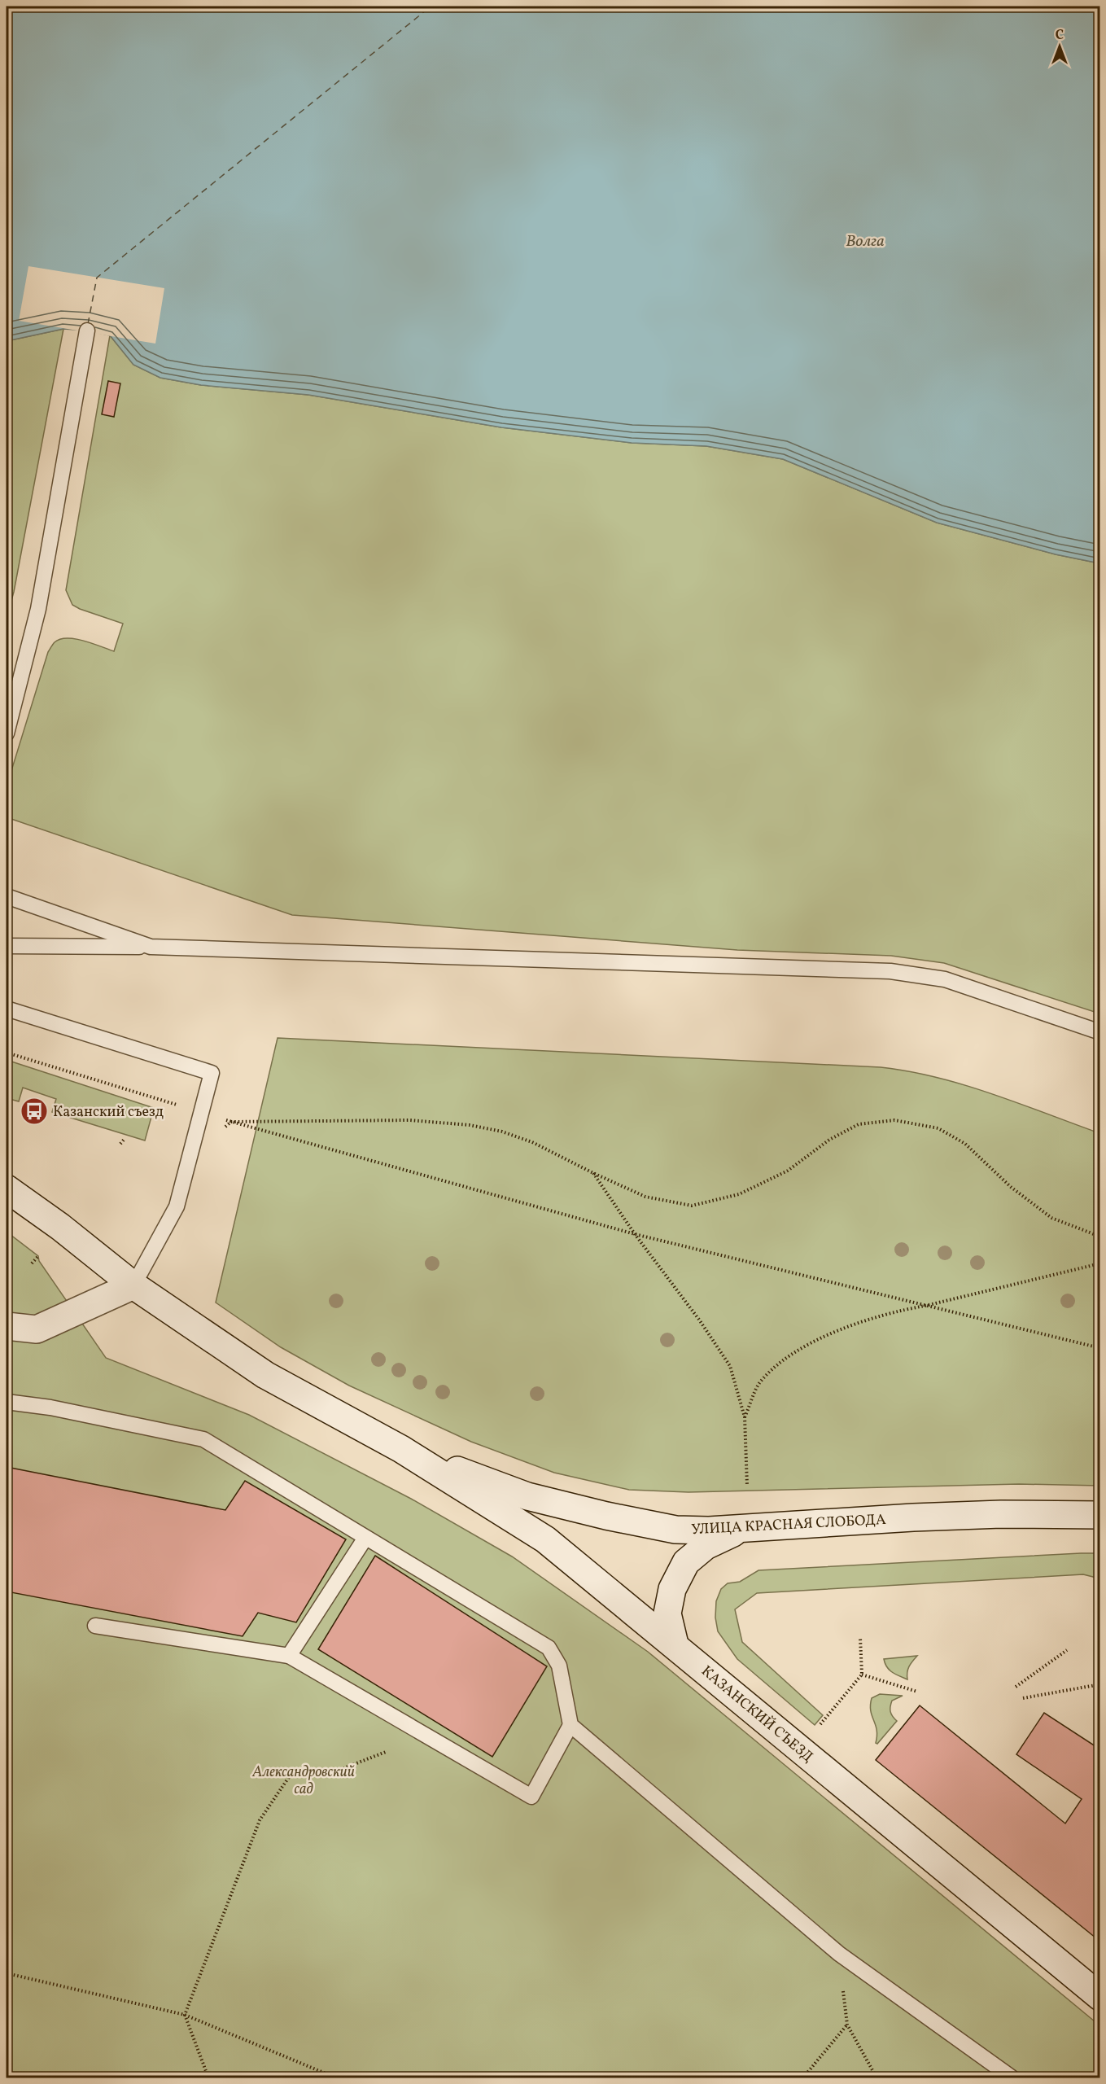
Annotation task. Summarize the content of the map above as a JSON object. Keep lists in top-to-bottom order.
{
  "streets": {
    "main road": ["УЛИЦА КРАСНАЯ СЛОБОДА", "КАЗАНСКИЙ СЪЕЗД"]
  },
  "crossings": [
    ["УЛИЦА КРАСНАЯ СЛОБОДА", "КАЗАНСКИЙ СЪЕЗД"]
  ],
  "water": ["Волга"],
  "parks": ["Александровский сад"],
  "places": {
    "bus stop": ["Казанский съезд"]
  },
  "north": "top"
}
